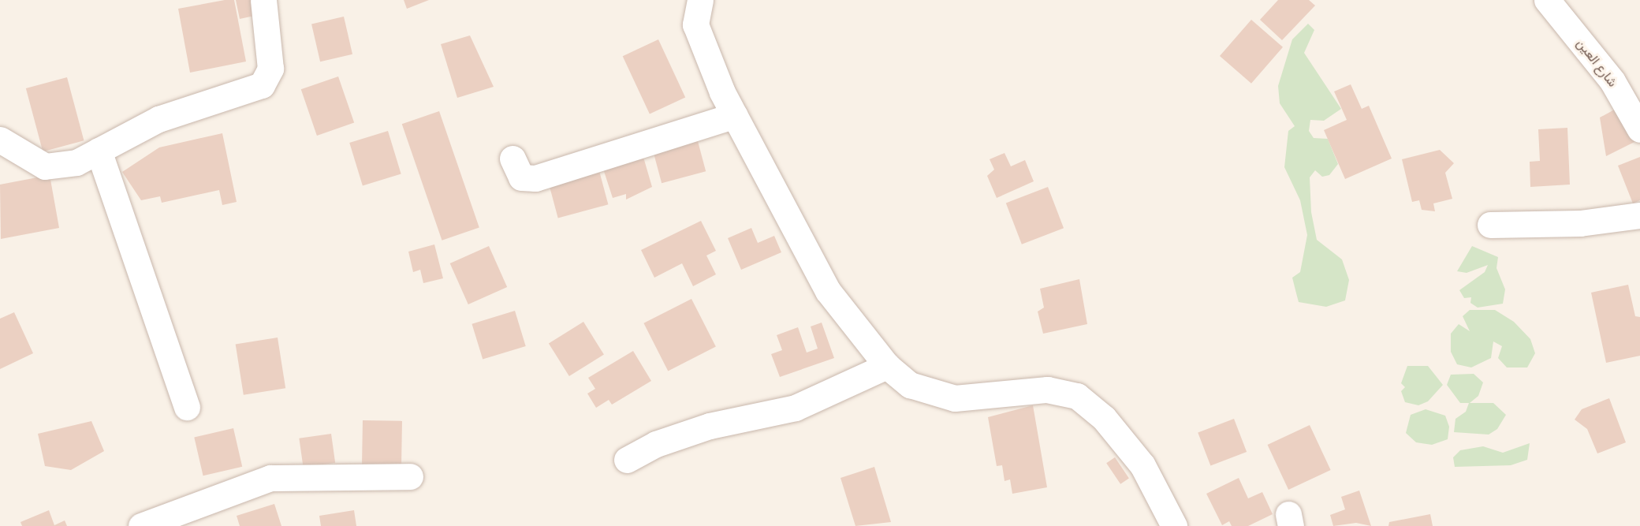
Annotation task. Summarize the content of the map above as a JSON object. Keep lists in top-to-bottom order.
{
  "streets": {
    "street": ["شارع العين"]
  }
}
